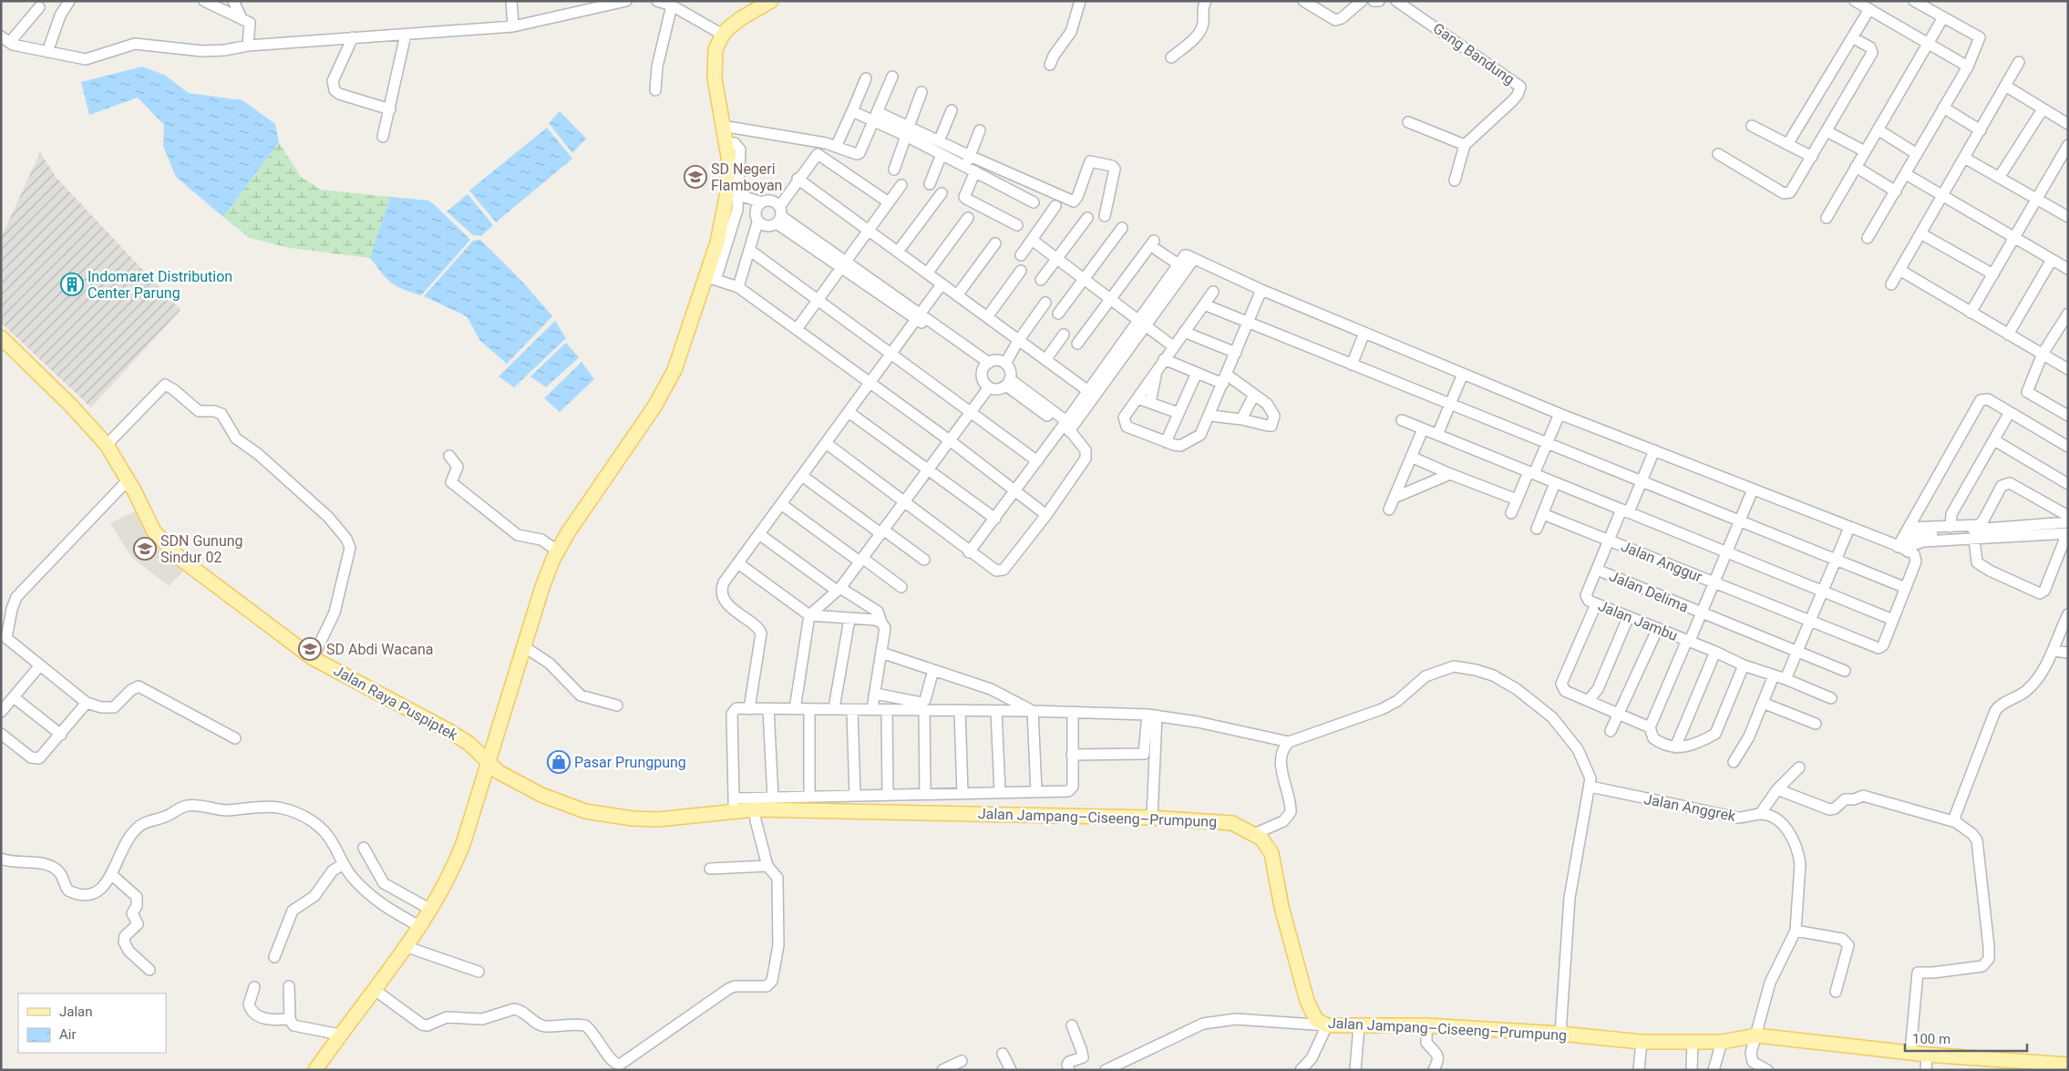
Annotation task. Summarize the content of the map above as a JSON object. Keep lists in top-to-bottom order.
{
  "streets": {
    "main road": ["Jalan Raya Puspiptek", "Jalan Jampang–Ciseeng–Prumpung"],
    "street": [
      "Gang Bandung",
      "Jalan Anggur",
      "Jalan Delima",
      "Jalan Jambu",
      "Jalan Anggrek"
    ]
  },
  "crossings": [
    ["Jalan Raya Puspiptek", "Jalan Jampang–Ciseeng–Prumpung"]
  ],
  "places": {
    "school or university": ["SD Negeri Flamboyan", "SDN Gunung Sindur 02", "SD Abdi Wacana"],
    "building": ["Indomaret Distribution Center Parung"],
    "shop": ["Pasar Prungpung"]
  },
  "legend": ["Jalan", "Air"],
  "scale_bar": "100 m"
}
